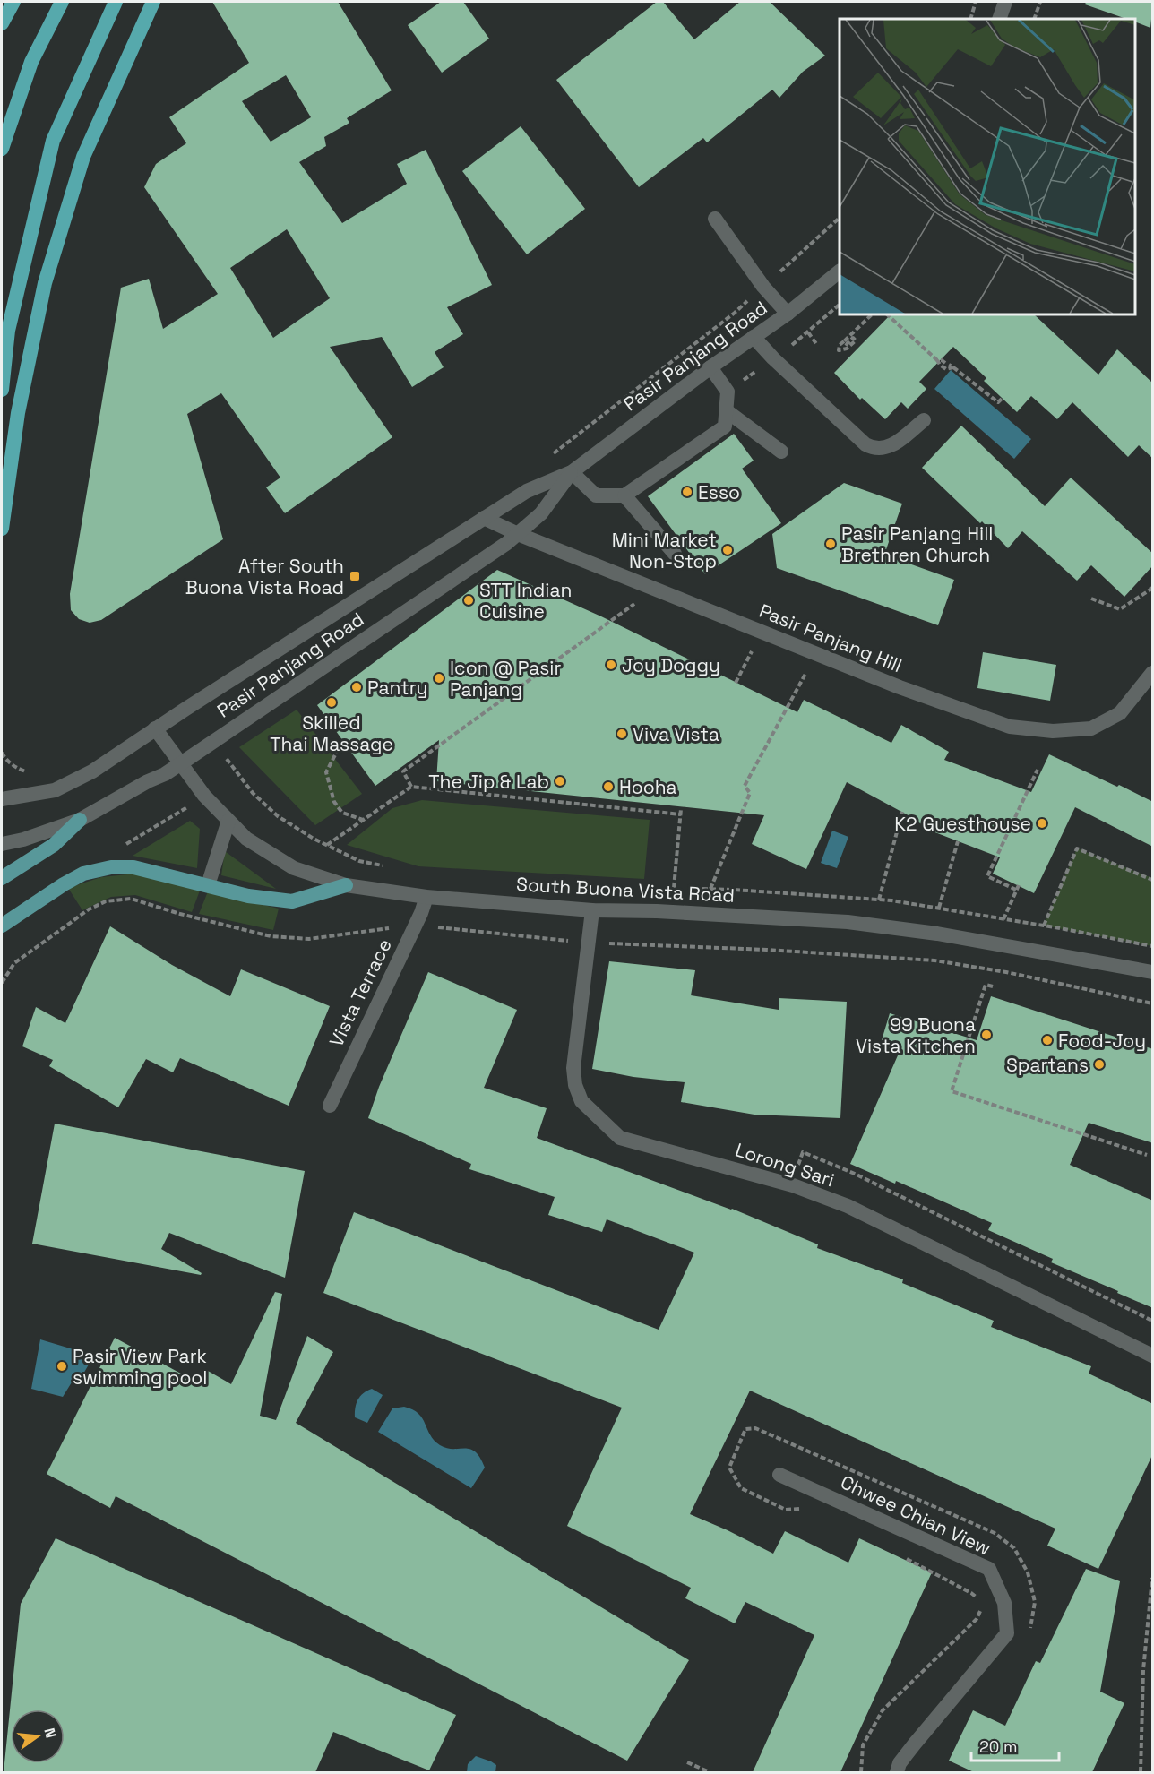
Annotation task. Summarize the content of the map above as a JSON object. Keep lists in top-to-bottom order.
{
  "streets": {
    "street": [
      "Pasir Panjang Road",
      "Pasir Panjang Hill",
      "South Buona Vista Road",
      "Vista Terrace",
      "Lorong Sari",
      "Chwee Chian View"
    ]
  },
  "crossings": [
    ["Pasir Panjang Road", "Pasir Panjang Hill"],
    ["Pasir Panjang Road", "South Buona Vista Road"],
    ["South Buona Vista Road", "Vista Terrace"],
    ["South Buona Vista Road", "Lorong Sari"]
  ],
  "places": {
    "other": [
      "Esso",
      "Pasir Panjang Hill Brethren Church",
      "Mini Market Non-Stop",
      "STT Indian Cuisine",
      "Joy Doggy",
      "Icon @ Pasir Panjang",
      "Pantry",
      "Skilled Thai Massage",
      "Viva Vista",
      "The Jip & Lab",
      "Hooha",
      "K2 Guesthouse",
      "99 Buona Vista Kitchen",
      "Food-Joy",
      "Spartans",
      "Pasir View Park swimming pool"
    ],
    "transit": ["After South Buona Vista Road"]
  },
  "scale_bar": "20 m",
  "north": "right"
}
